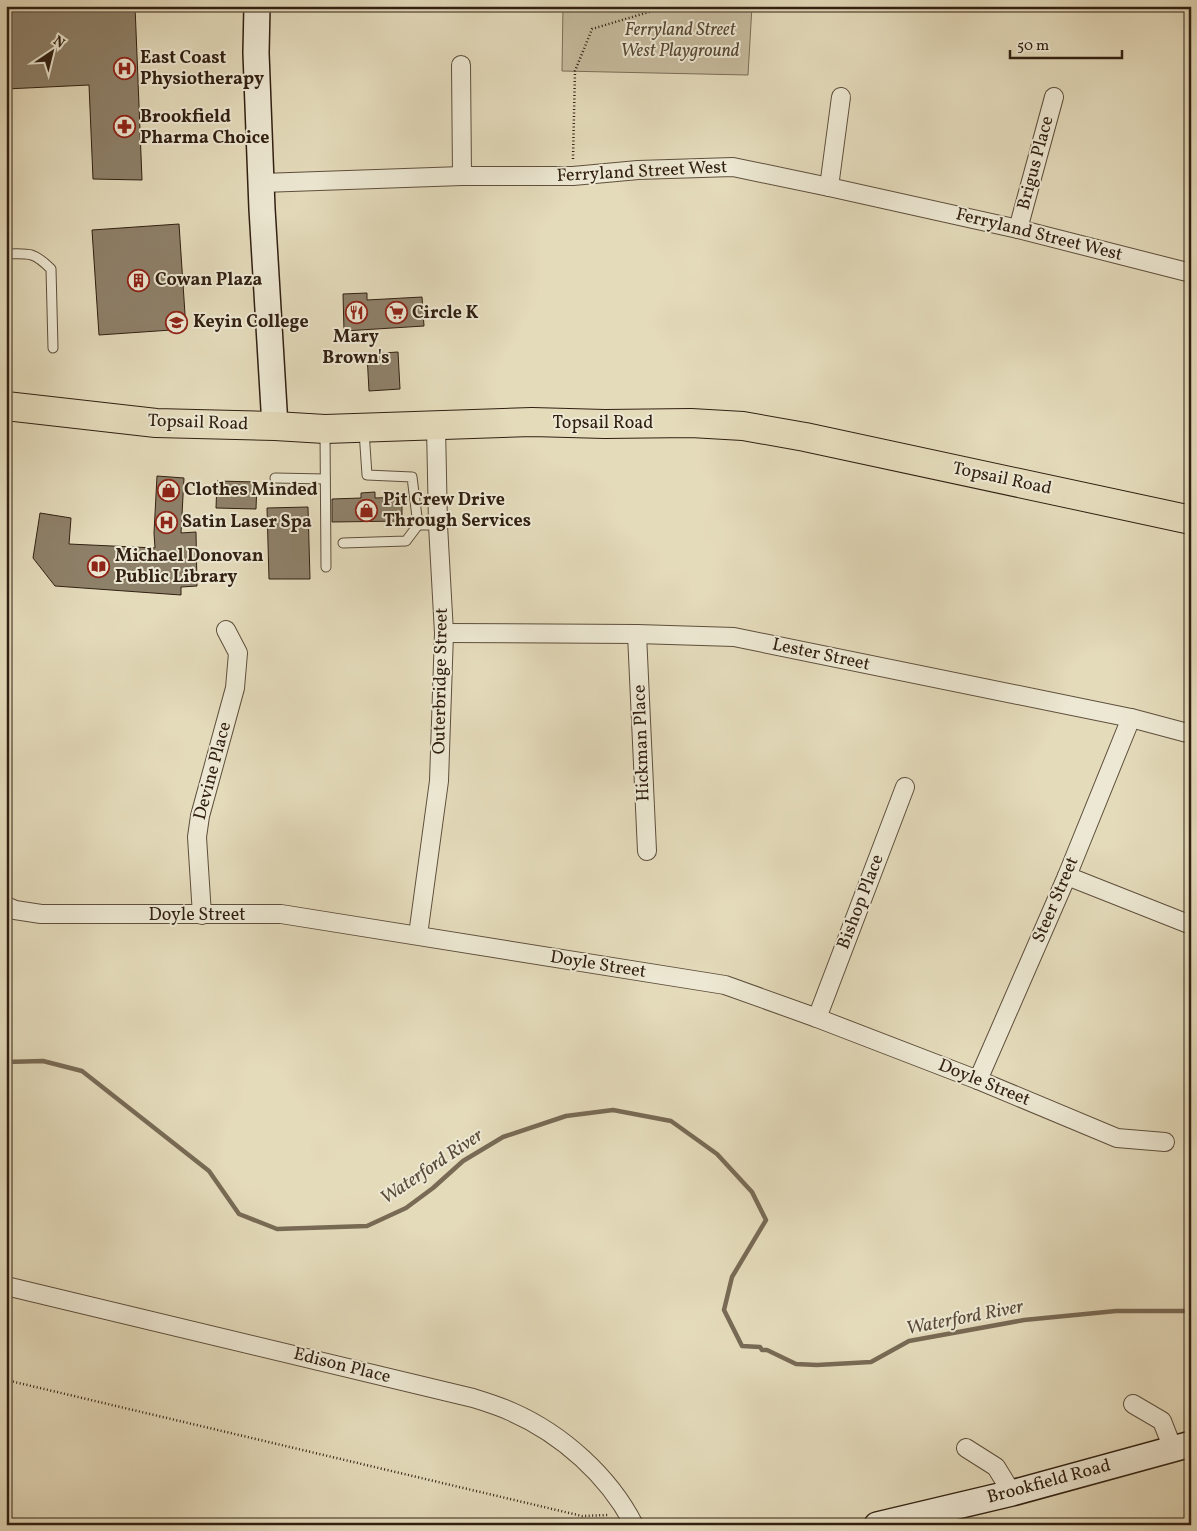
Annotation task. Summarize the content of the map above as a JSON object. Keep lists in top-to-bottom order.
{
  "streets": {
    "main road": ["Topsail Road"],
    "street": [
      "Brigus Place",
      "Ferryland Street West",
      "Lester Street",
      "Outerbridge Street",
      "Hickman Place",
      "Devine Place",
      "Steer Street",
      "Bishop Place",
      "Doyle Street",
      "Edison Place",
      "Brookfield Road"
    ]
  },
  "crossings": [
    ["Brigus Place", "Ferryland Street West"],
    ["Topsail Road", "Outerbridge Street"],
    ["Lester Street", "Outerbridge Street"],
    ["Lester Street", "Hickman Place"],
    ["Lester Street", "Steer Street"],
    ["Outerbridge Street", "Doyle Street"],
    ["Devine Place", "Doyle Street"],
    ["Steer Street", "Doyle Street"],
    ["Bishop Place", "Doyle Street"]
  ],
  "water": ["Waterford River"],
  "parks": ["Ferryland Street West Playground"],
  "places": {
    "hospital": ["East Coast Physiotherapy", "Satin Laser Spa"],
    "pharmacy": ["Brookfield Pharma Choice"],
    "building": ["Cowan Plaza"],
    "restaurant": ["Mary Brown's"],
    "supermarket": ["Circle K"],
    "school or university": ["Keyin College"],
    "shop": ["Clothes Minded", "Pit Crew Drive Through Services"],
    "library": ["Michael Donovan Public Library"]
  },
  "scale_bar": "50 m",
  "north": "top right"
}
